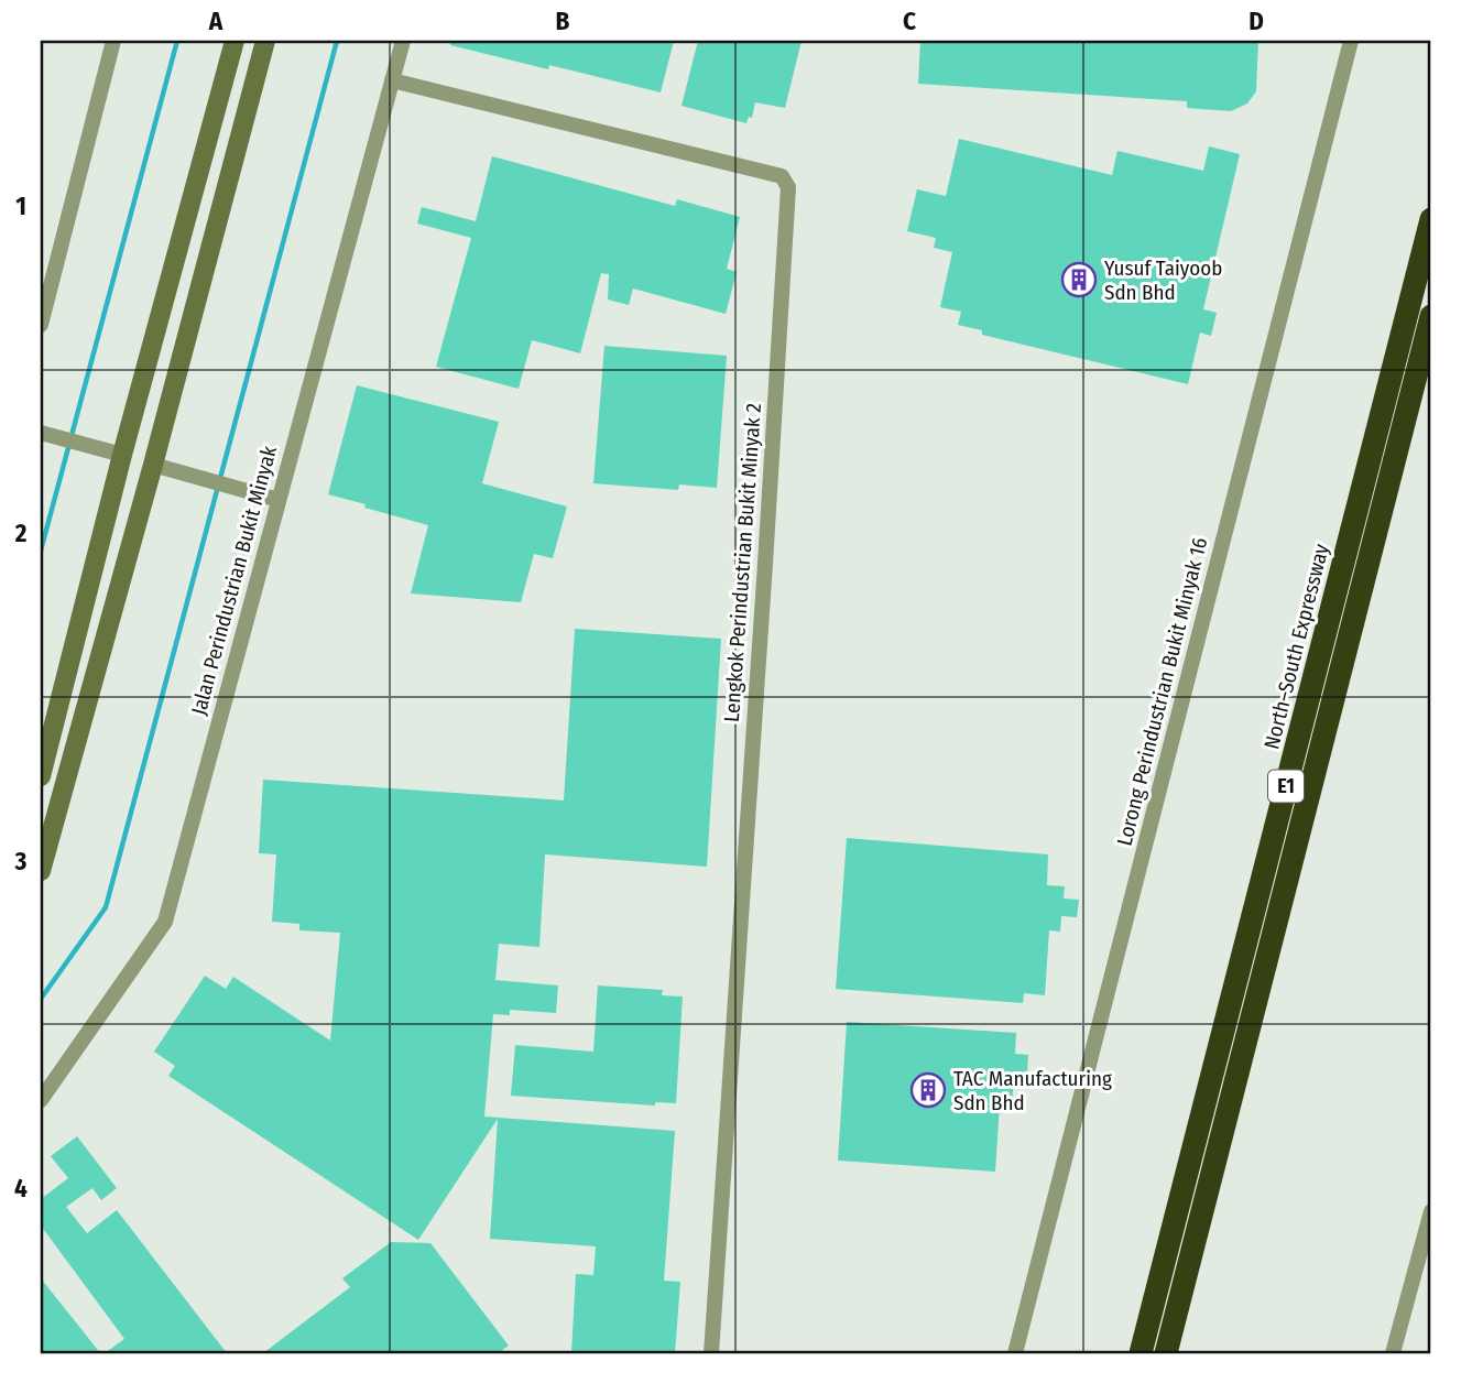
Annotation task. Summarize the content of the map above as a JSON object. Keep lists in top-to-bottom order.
{
  "streets": {
    "highway": ["North–South Expressway", "E1"],
    "street": ["Lengkok Perindustrian Bukit Minyak 2", "Jalan Perindustrian Bukit Minyak", "Lorong Perindustrian Bukit Minyak 16"]
  },
  "crossings": [
    ["Lengkok Perindustrian Bukit Minyak 2", "Jalan Perindustrian Bukit Minyak"]
  ],
  "places": {
    "building": ["Yusuf Taiyoob Sdn Bhd", "TAC Manufacturing Sdn Bhd"]
  },
  "grid": {
    "columns": [
      "A",
      "B",
      "C",
      "D"
    ],
    "rows": [
      "1",
      "2",
      "3",
      "4"
    ]
  }
}
